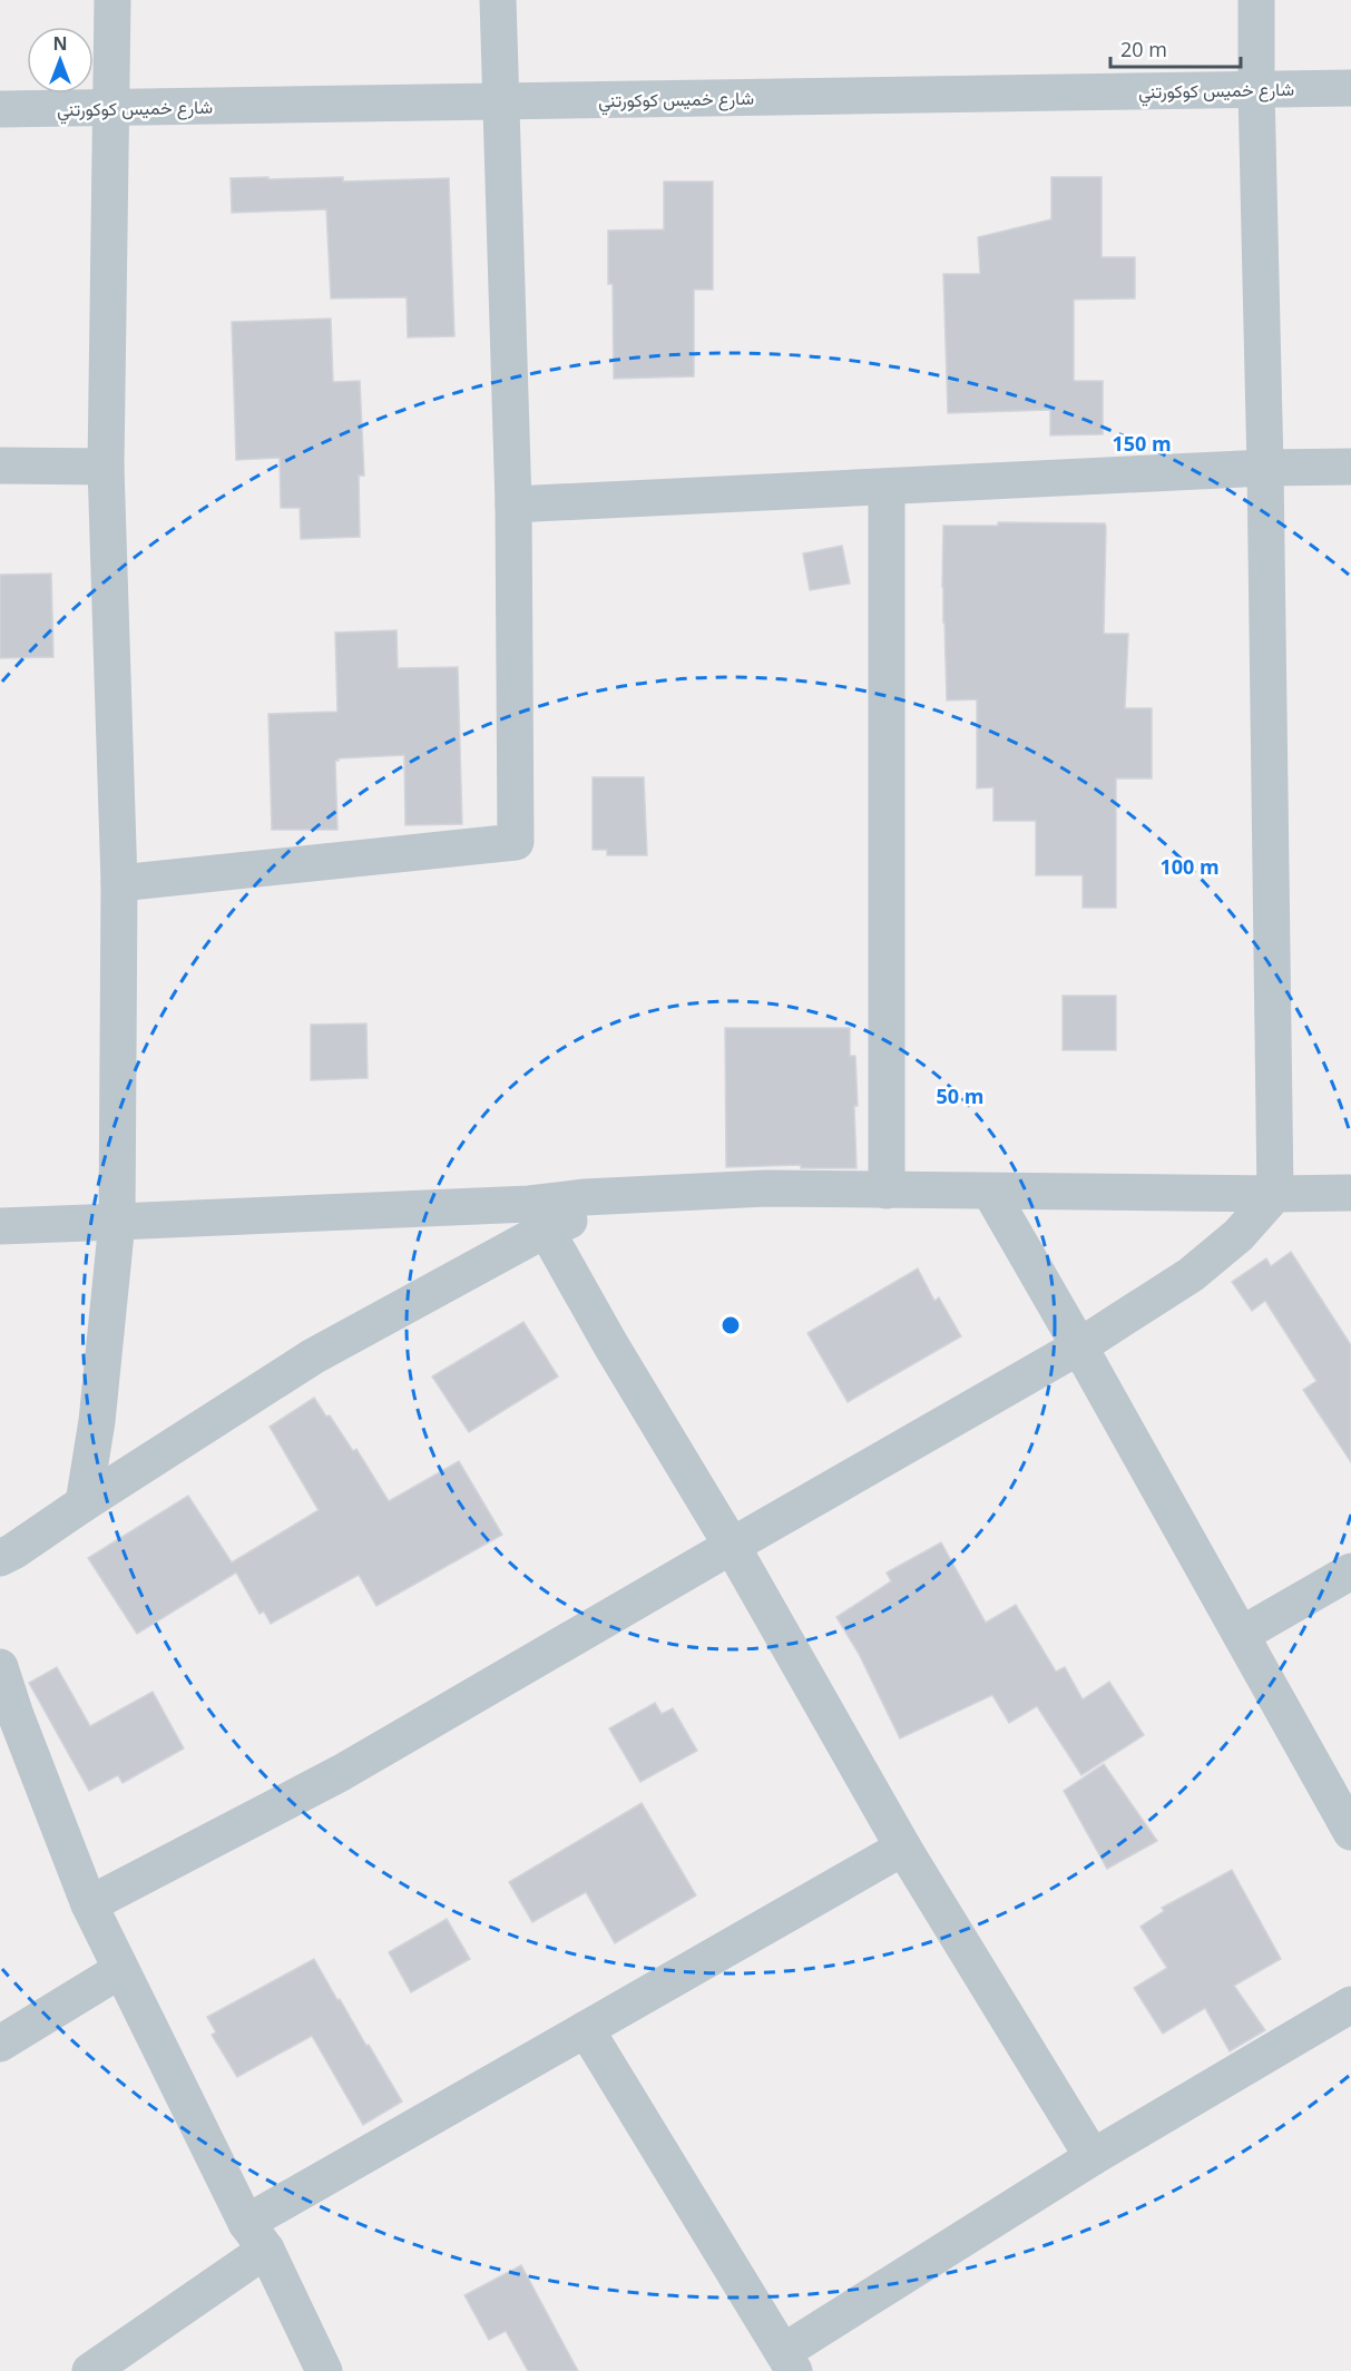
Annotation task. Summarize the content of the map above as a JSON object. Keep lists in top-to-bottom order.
{
  "streets": {
    "street": ["شارع خميس كوكورتني"]
  },
  "scale_bar": "20 m",
  "north": "top",
  "rings": ["150 m", "100 m", "50 m"]
}
